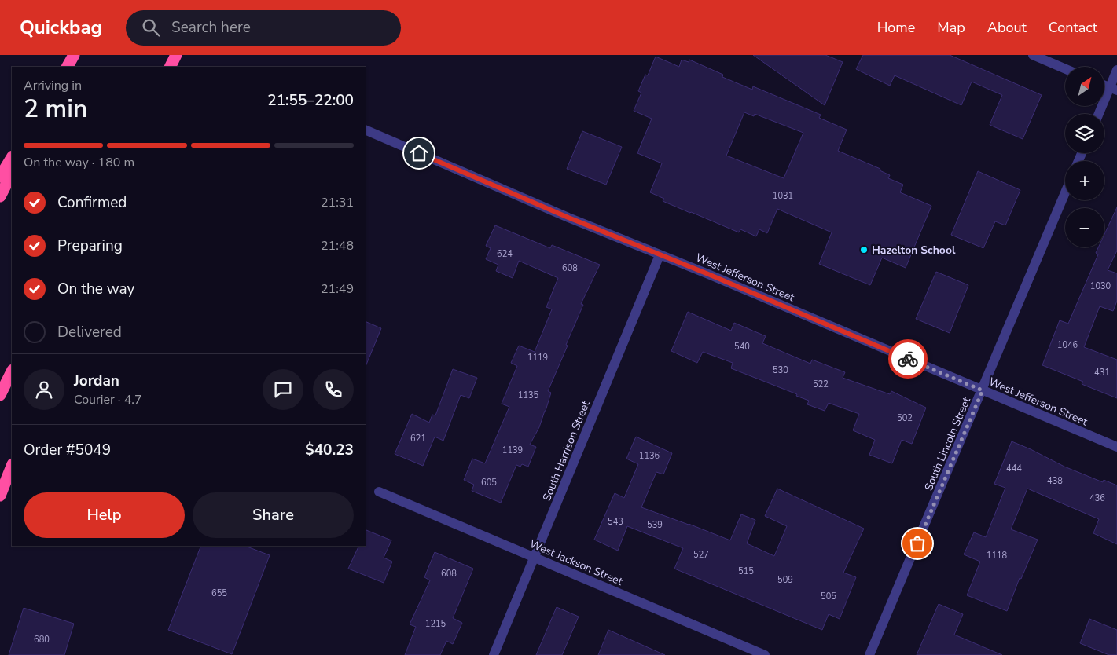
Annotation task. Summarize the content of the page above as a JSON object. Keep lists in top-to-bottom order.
{
  "streets": {
    "street": [
      "West Jefferson Street",
      "South Lincoln Street",
      "South Harrison Street",
      "West Jackson Street"
    ]
  },
  "crossings": [
    ["West Jefferson Street", "South Lincoln Street"],
    ["West Jefferson Street", "South Harrison Street"],
    ["South Harrison Street", "West Jackson Street"]
  ],
  "places": ["Hazelton School"],
  "house_numbers": [
    "1031",
    "624",
    "608",
    "1030",
    "1046",
    "540",
    "1119",
    "530",
    "431",
    "522",
    "1135",
    "502",
    "621",
    "1139",
    "1136",
    "444",
    "438",
    "605",
    "436",
    "543",
    "539",
    "527",
    "1118",
    "515",
    "608",
    "509",
    "655",
    "505",
    "1215",
    "680"
  ],
  "north": "top right",
  "page": {
    "header": "Quickbag",
    "search": "Search here",
    "nav": [
      "Home",
      "Map",
      "About",
      "Contact"
    ],
    "map_buttons": ["+", "−"],
    "heading": ["2 min", "Arriving in", "21:55–22:00"],
    "panel": [
      "Jordan",
      "Courier · 4.7",
      "Order #5049",
      "$40.23"
    ],
    "bar": "On the way · 180 m",
    "list": [
      ["Confirmed", "21:31"],
      ["Preparing", "21:48"],
      ["On the way", "21:49"],
      "Delivered"
    ],
    "buttons": ["Help", "Share"]
  }
}
